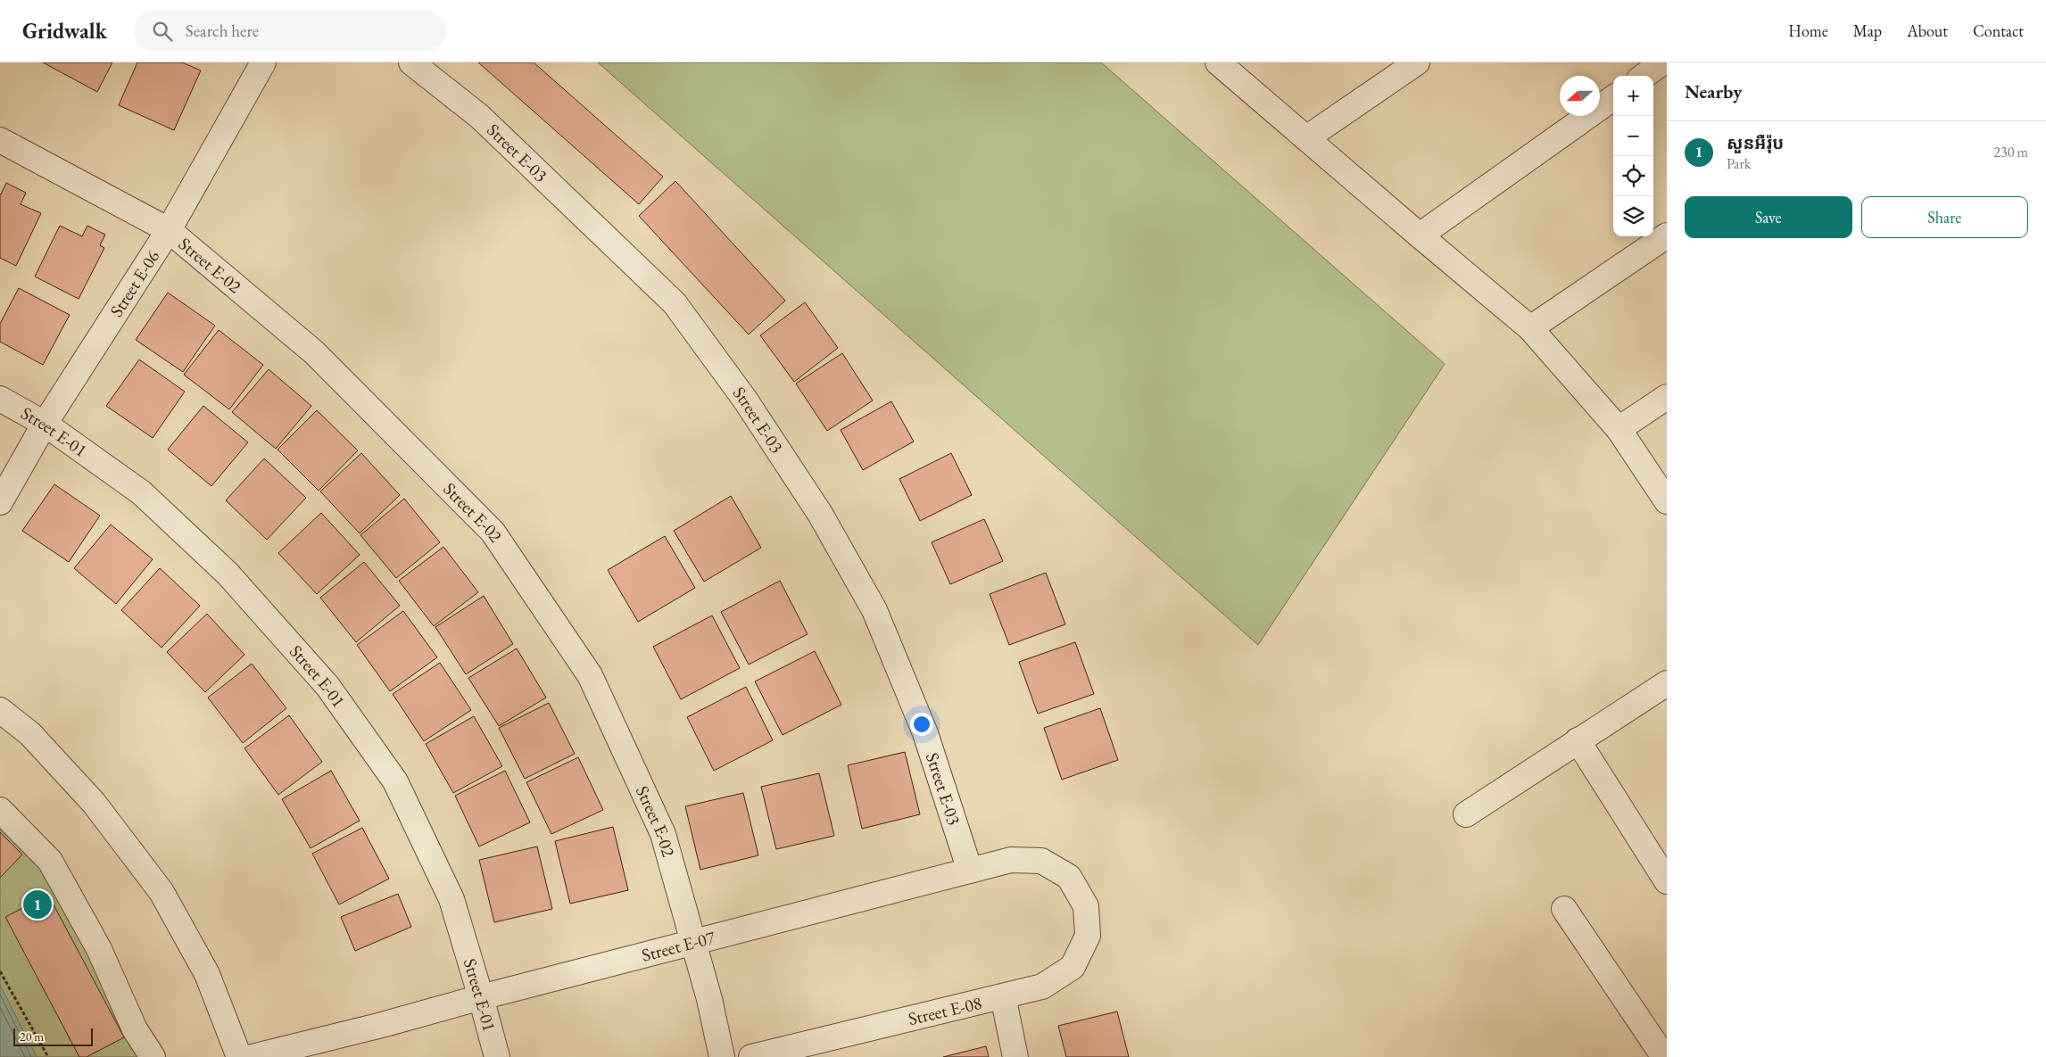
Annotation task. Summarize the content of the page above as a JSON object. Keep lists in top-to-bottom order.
{
  "streets": {
    "street": [
      "Street E-03",
      "Street E-02",
      "Street E-06",
      "Street E-01",
      "Street E-07",
      "Street E-08"
    ]
  },
  "crossings": [
    ["Street E-03", "Street E-07"],
    ["Street E-02", "Street E-06"],
    ["Street E-02", "Street E-07"],
    ["Street E-06", "Street E-01"],
    ["Street E-01", "Street E-07"],
    ["Street E-07", "Street E-08"]
  ],
  "scale_bar": "20 m",
  "north": "left",
  "page": {
    "header": "Gridwalk",
    "search": "Search here",
    "nav": [
      "Home",
      "Map",
      "About",
      "Contact"
    ],
    "heading": "Nearby",
    "map_buttons": ["+", "−"],
    "list": [
      {
        "mark": "1",
        "name": "សួនអឺរ៉ុប",
        "note": "Park",
        "value": "230 m"
      }
    ],
    "buttons": ["Save", "Share"],
    "pins": "1",
    "scale": "20 m"
  }
}
